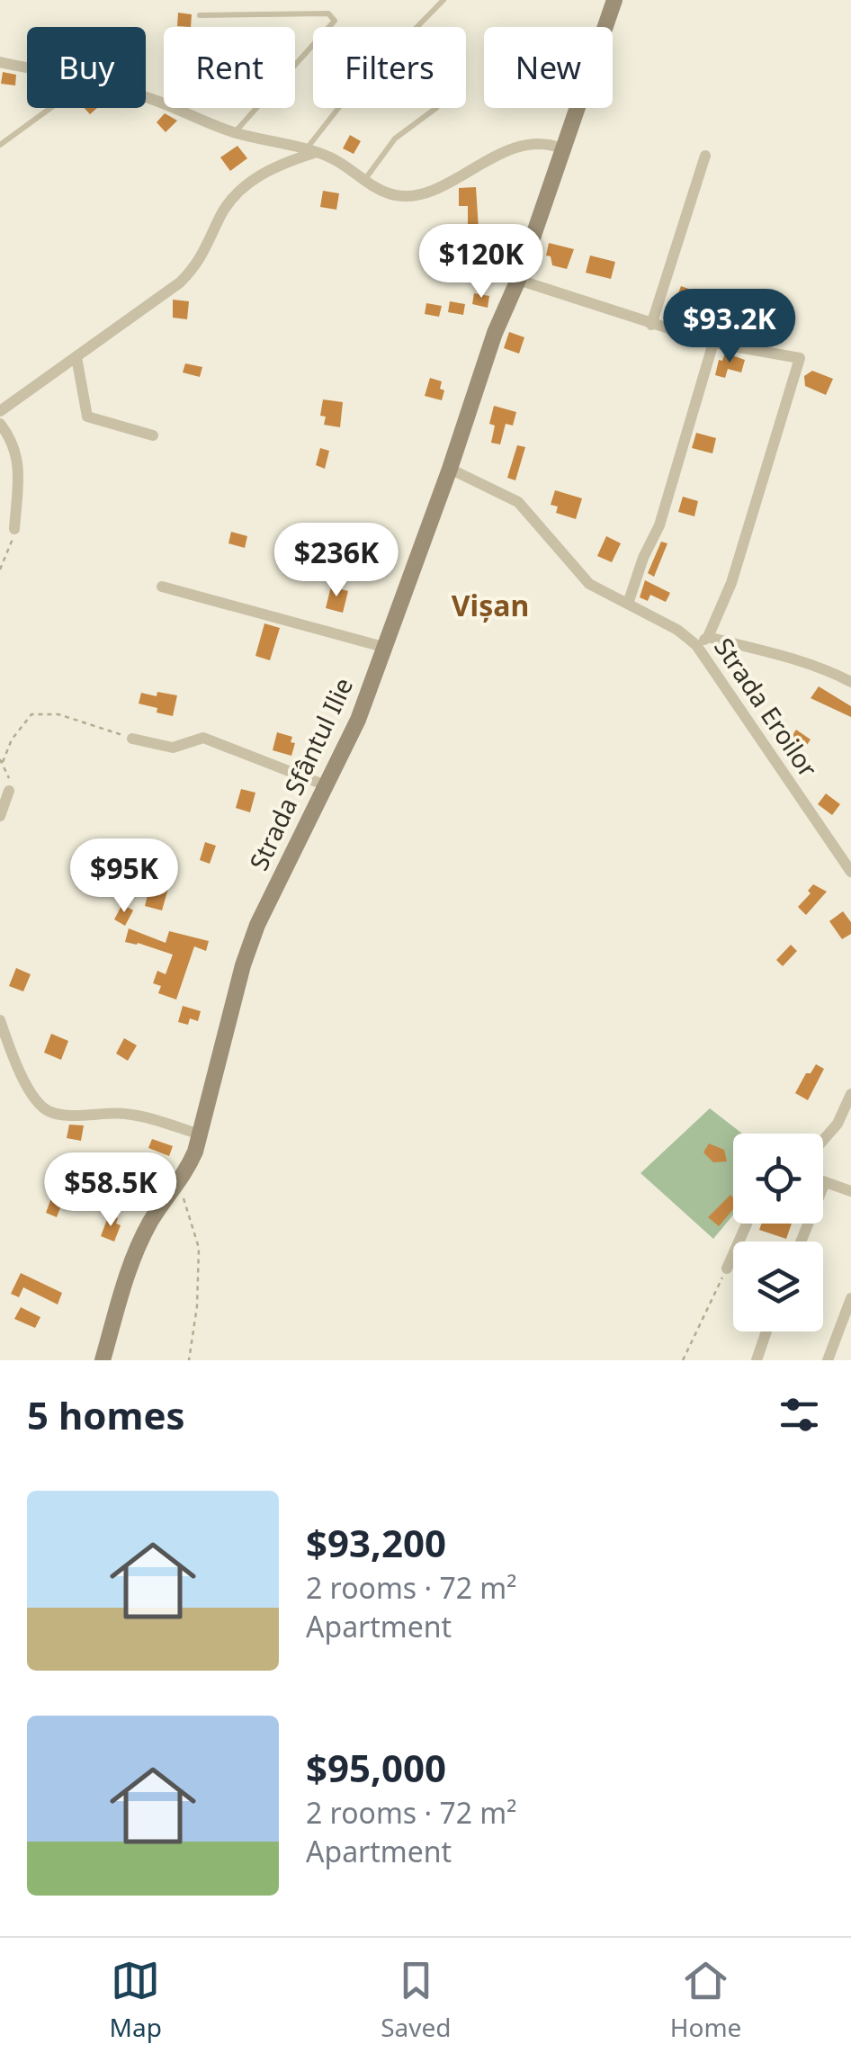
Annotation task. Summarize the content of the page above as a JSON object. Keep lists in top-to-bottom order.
{
  "streets": {
    "street": ["Strada Eroilor", "Strada Sfântul Ilie"]
  },
  "crossings": [
    ["Strada Eroilor", "Strada Sfântul Ilie"]
  ],
  "districts": ["Vișan"],
  "page": {
    "chip": [
      "Buy",
      "Rent",
      "Filters",
      "New"
    ],
    "price": [
      "$120K",
      "$93.2K",
      "$236K",
      "$95K",
      "$58.5K"
    ],
    "heading": "5 homes",
    "list": [
      {
        "name": "$93,200",
        "note": "2 rooms · 72 m² · Apartment"
      },
      {
        "name": "$95,000",
        "note": "2 rooms · 72 m² · Apartment"
      }
    ],
    "tabs": ["Map", "Saved", "Home"]
  }
}
